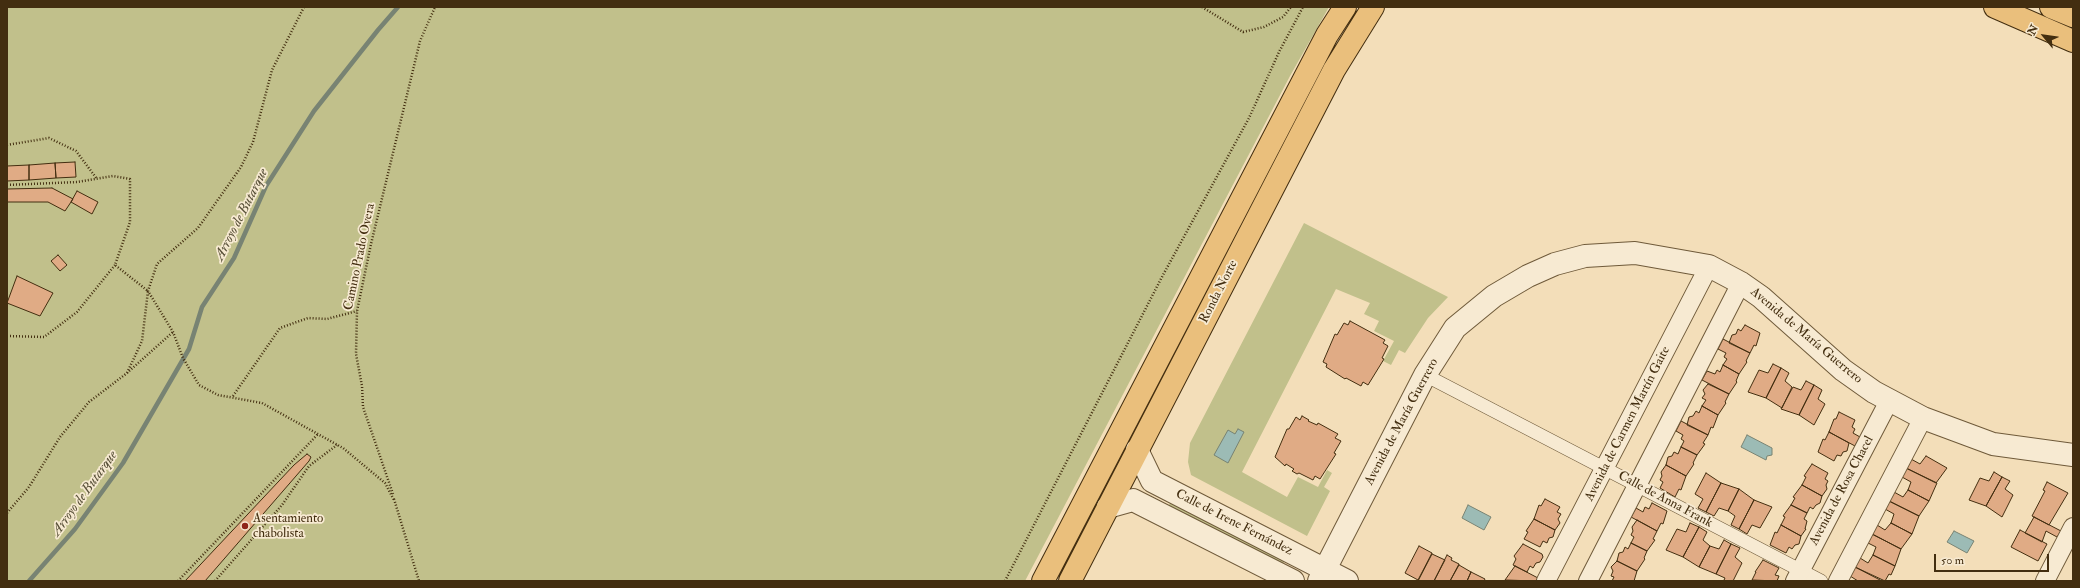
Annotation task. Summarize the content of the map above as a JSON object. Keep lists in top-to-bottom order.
{
  "streets": {
    "main road": ["Ronda Norte"],
    "street": [
      "Avenida de María Guerrero",
      "Avenida de Carmen Martín Gaite",
      "Avenida de Rosa Chacel",
      "Calle de Anna Frank",
      "Calle de Irene Fernández"
    ],
    "path": ["Camino Prado Overa"]
  },
  "crossings": [
    ["Ronda Norte", "Calle de Irene Fernández"],
    ["Avenida de María Guerrero", "Avenida de Carmen Martín Gaite"],
    ["Avenida de María Guerrero", "Avenida de Rosa Chacel"],
    ["Avenida de María Guerrero", "Calle de Anna Frank"],
    ["Avenida de María Guerrero", "Calle de Irene Fernández"],
    ["Avenida de Carmen Martín Gaite", "Calle de Anna Frank"],
    ["Avenida de Rosa Chacel", "Calle de Anna Frank"]
  ],
  "water": ["Arroyo de Butarque"],
  "places": ["Asentamiento chabolista"],
  "scale_bar": "50 m",
  "north": "top left"
}
